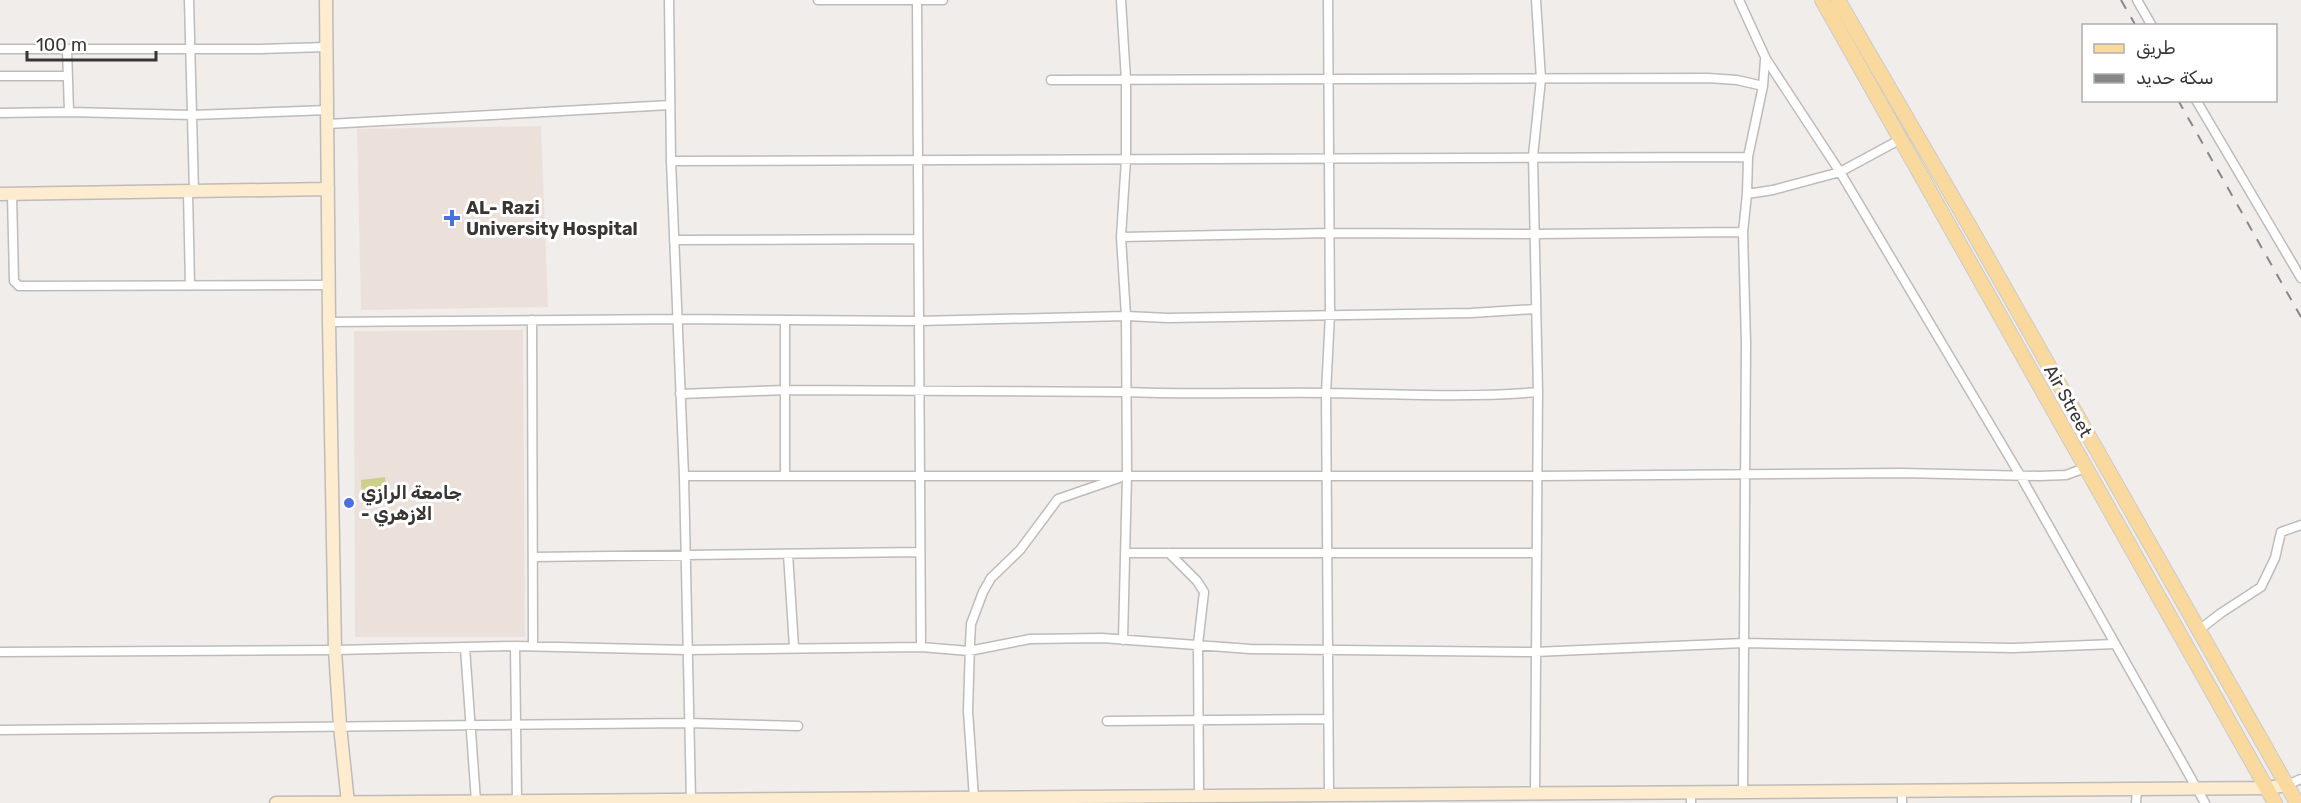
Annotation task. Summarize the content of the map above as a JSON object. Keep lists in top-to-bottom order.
{
  "streets": {
    "main road": ["Air Street"]
  },
  "places": {
    "health": ["AL- Razi University Hospital"],
    "other": ["جامعة الرازي - الازهري"]
  },
  "legend": ["طريق", "سكة حديد"],
  "scale_bar": "100 m"
}
